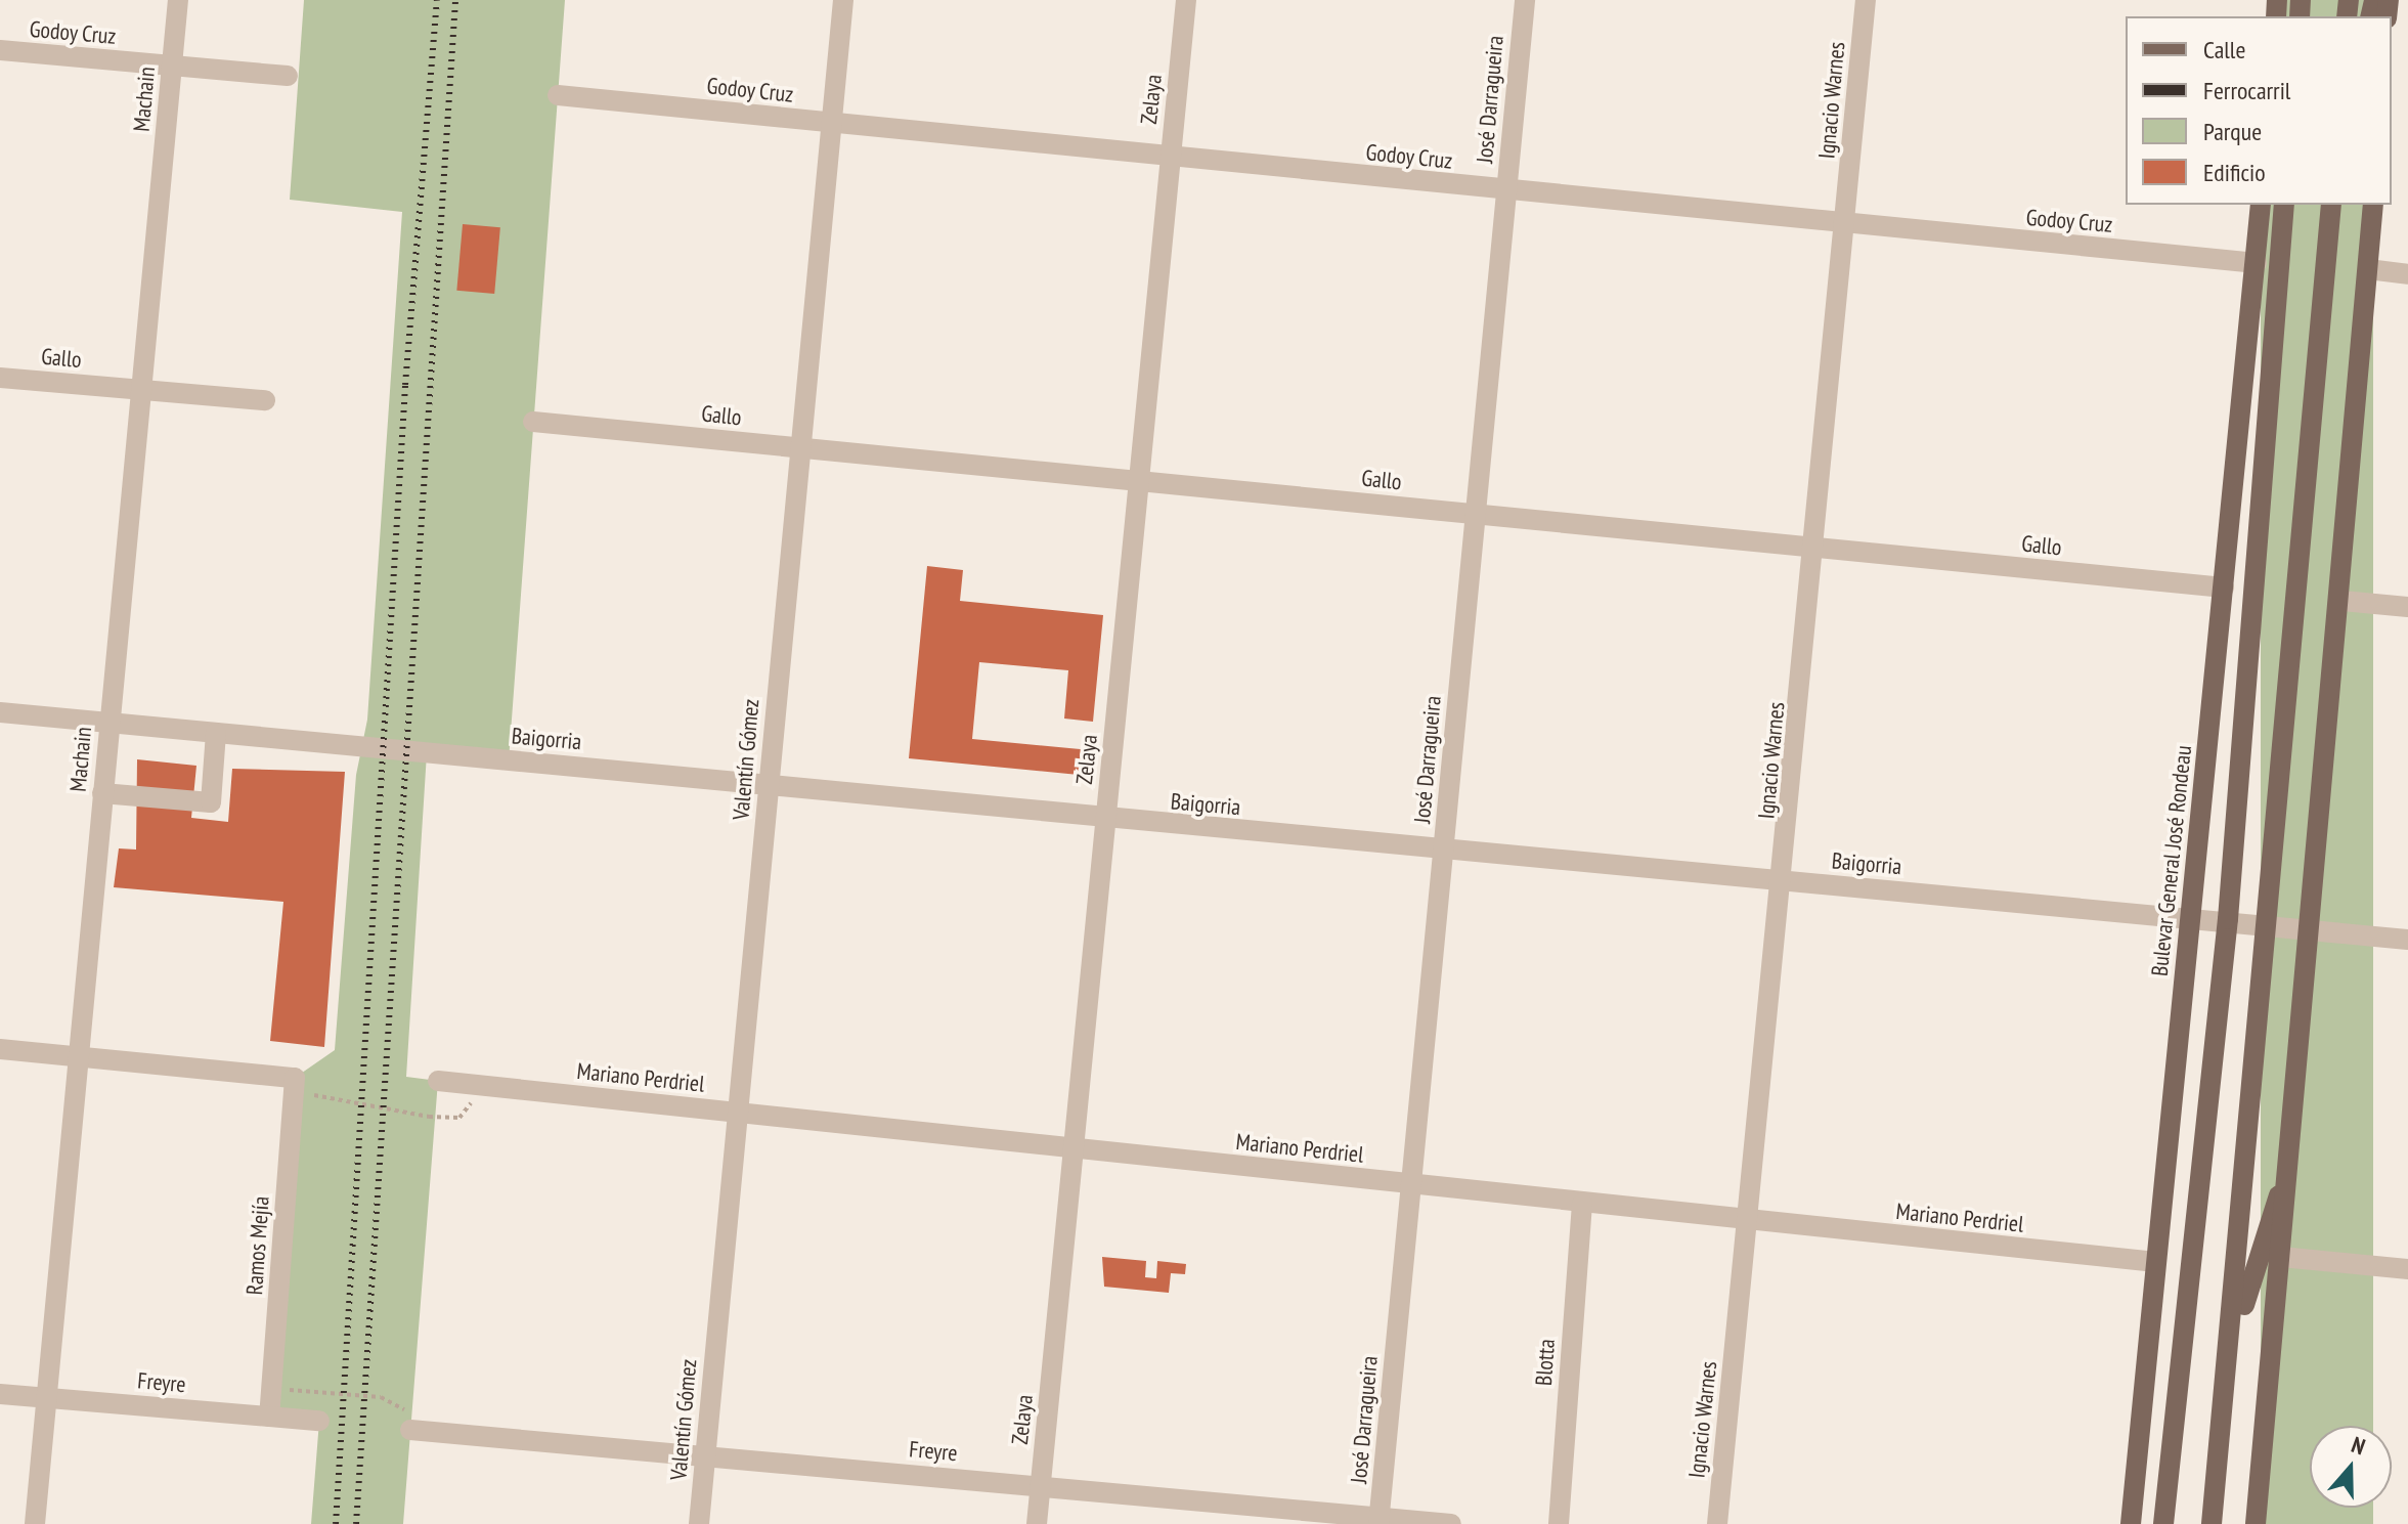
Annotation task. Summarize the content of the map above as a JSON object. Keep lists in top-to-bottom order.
{
  "streets": {
    "main road": ["Bulevar General José Rondeau"],
    "street": [
      "Godoy Cruz",
      "Machain",
      "Zelaya",
      "José Darragueira",
      "Ignacio Warnes",
      "Gallo",
      "Baigorria",
      "Valentín Gómez",
      "Mariano Perdriel",
      "Ramos Mejía",
      "Blotta",
      "Freyre"
    ]
  },
  "crossings": [
    ["Godoy Cruz", "Machain"],
    ["Godoy Cruz", "Zelaya"],
    ["Godoy Cruz", "José Darragueira"],
    ["Godoy Cruz", "Ignacio Warnes"],
    ["Godoy Cruz", "Valentín Gómez"],
    ["Godoy Cruz", "Bulevar General José Rondeau"],
    ["Machain", "Gallo"],
    ["Machain", "Baigorria"],
    ["Machain", "Freyre"],
    ["Zelaya", "Gallo"],
    ["Zelaya", "Baigorria"],
    ["Zelaya", "Mariano Perdriel"],
    ["Zelaya", "Freyre"],
    ["José Darragueira", "Gallo"],
    ["José Darragueira", "Baigorria"],
    ["José Darragueira", "Mariano Perdriel"],
    ["José Darragueira", "Freyre"],
    ["Ignacio Warnes", "Gallo"],
    ["Ignacio Warnes", "Baigorria"],
    ["Ignacio Warnes", "Mariano Perdriel"],
    ["Gallo", "Valentín Gómez"],
    ["Gallo", "Bulevar General José Rondeau"],
    ["Baigorria", "Valentín Gómez"],
    ["Baigorria", "Bulevar General José Rondeau"],
    ["Valentín Gómez", "Mariano Perdriel"],
    ["Valentín Gómez", "Freyre"],
    ["Bulevar General José Rondeau", "Mariano Perdriel"],
    ["Mariano Perdriel", "Blotta"],
    ["Ramos Mejía", "Freyre"]
  ],
  "legend": [
    "Calle",
    "Ferrocarril",
    "Parque",
    "Edificio"
  ],
  "north": "top"
}
